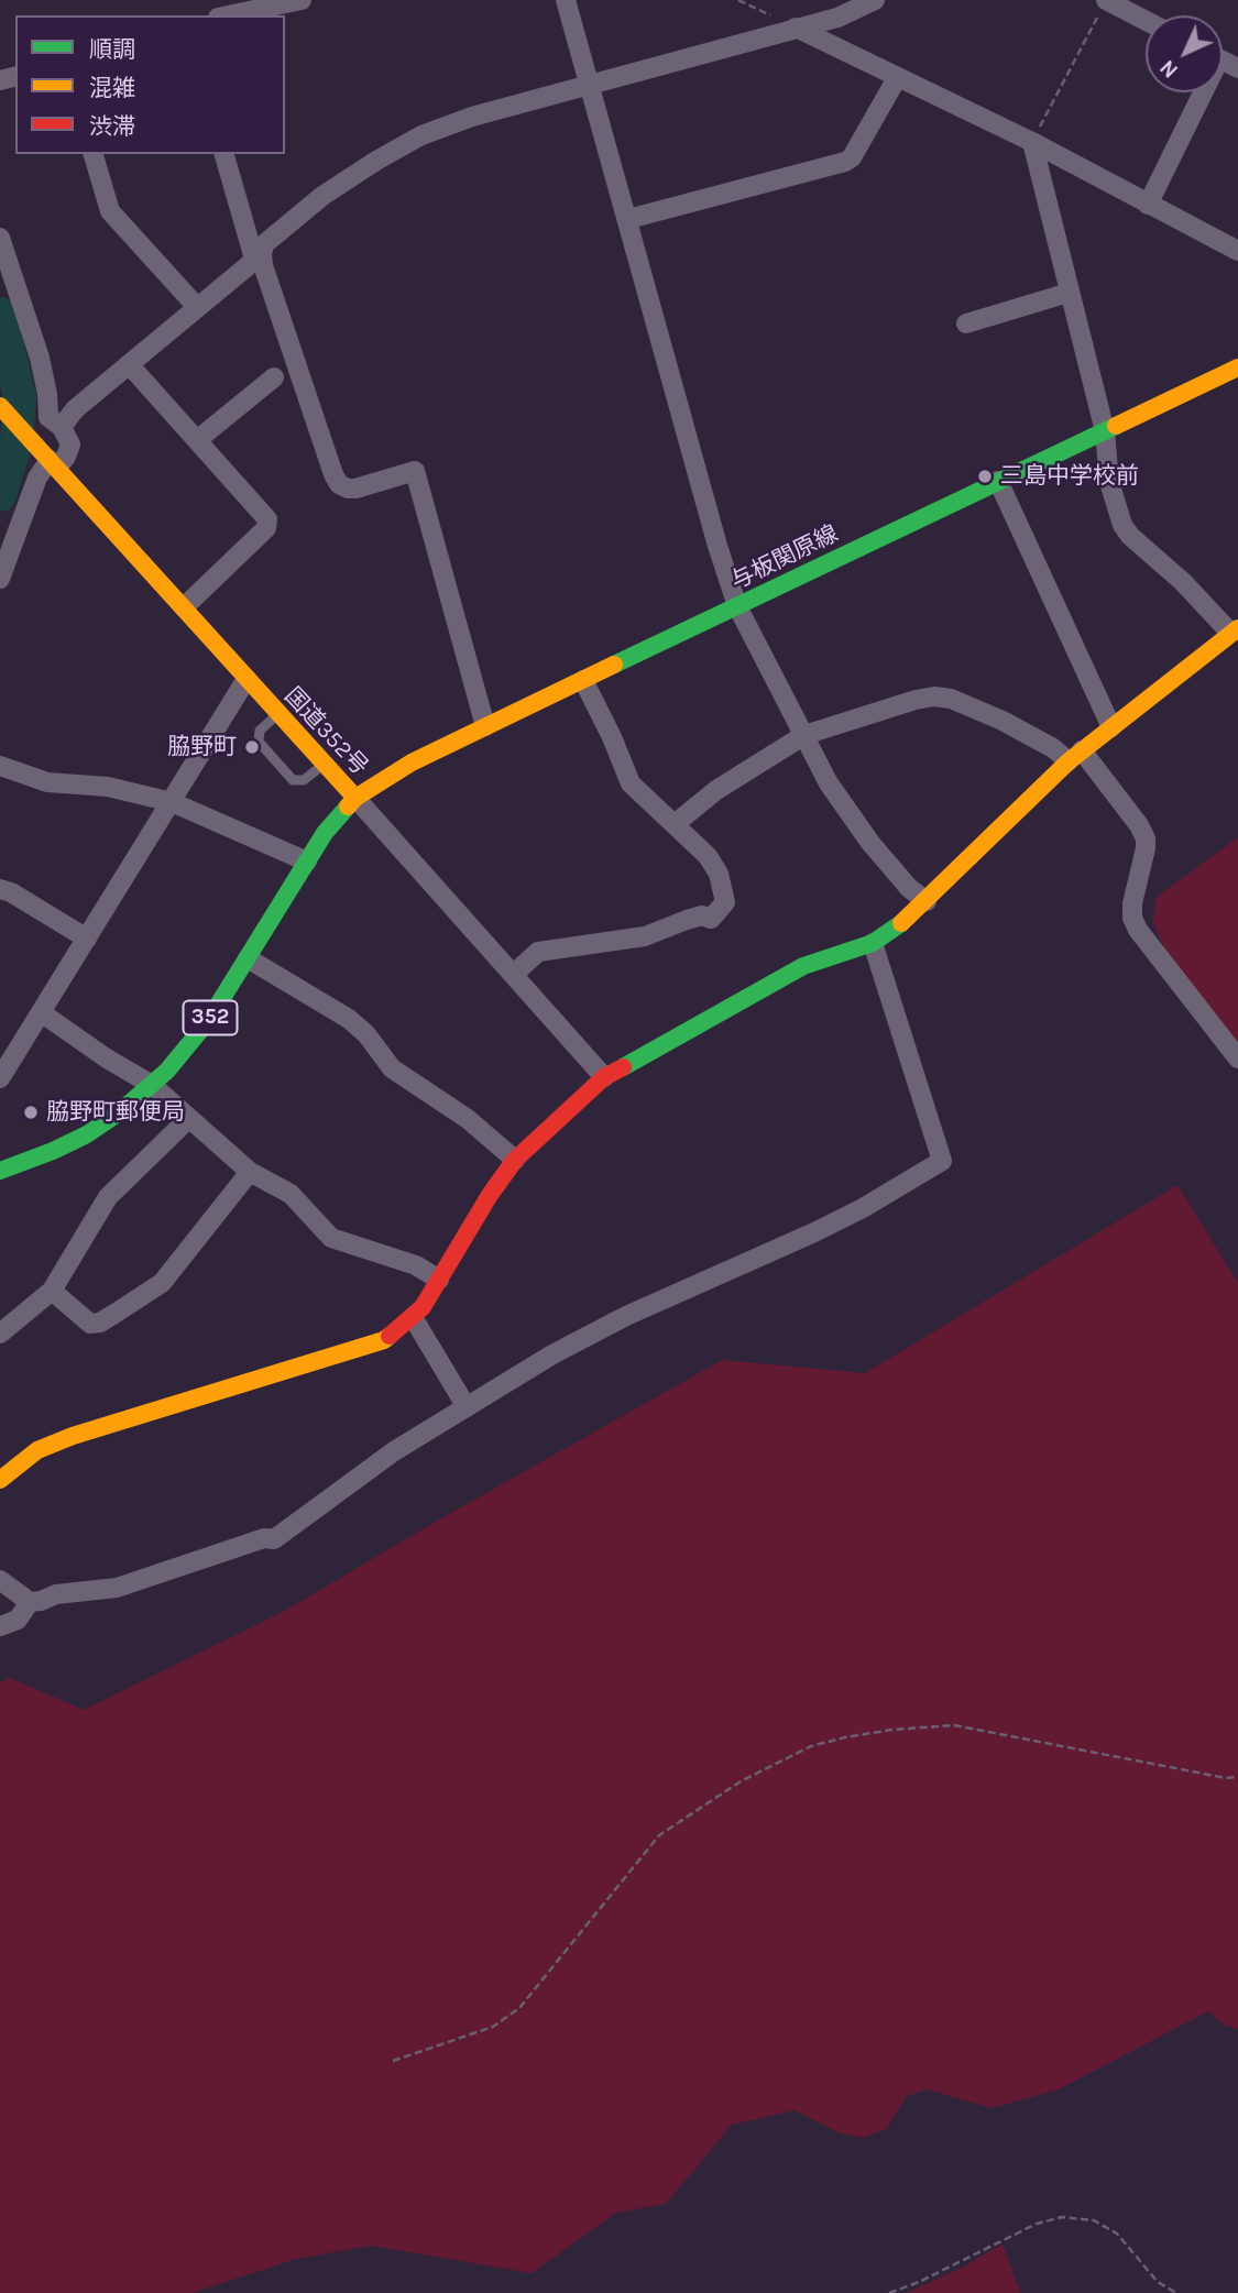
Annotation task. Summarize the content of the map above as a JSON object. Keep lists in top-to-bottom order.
{
  "streets": {
    "main road": ["与板関原線", "国道352号", "352"]
  },
  "crossings": [
    ["与板関原線", "国道352号"]
  ],
  "places": ["三島中学校前", "脇野町", "脇野町郵便局"],
  "legend": ["順調", "混雑", "渋滞"],
  "north": "bottom left"
}
